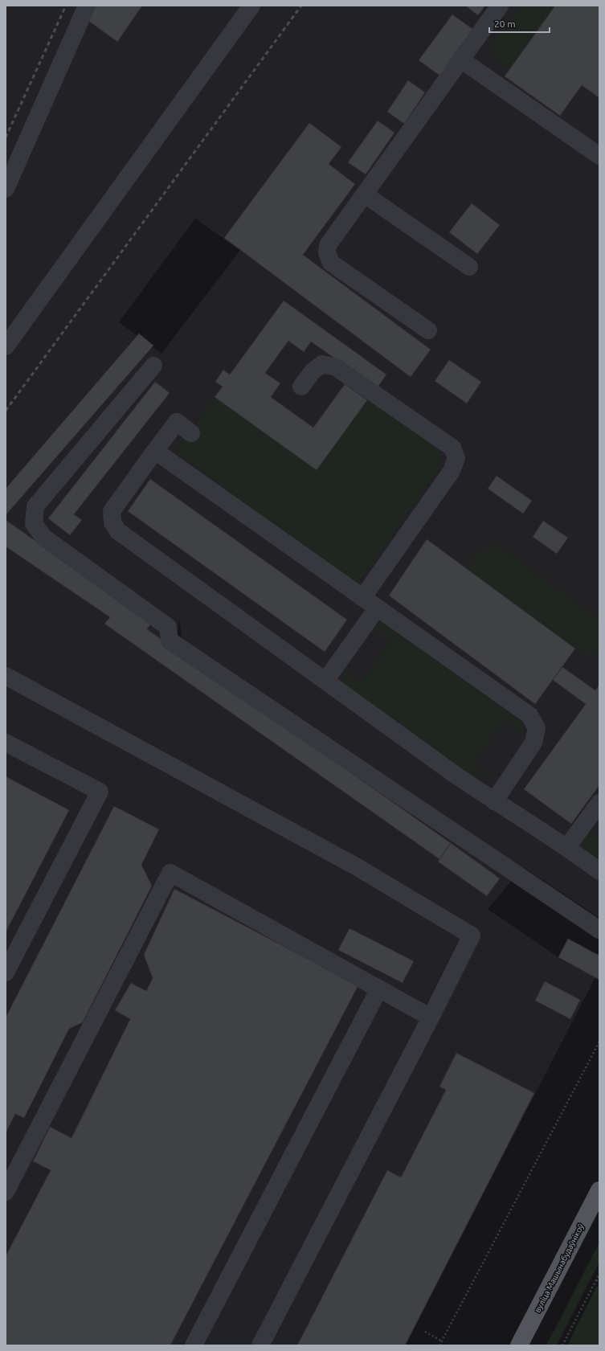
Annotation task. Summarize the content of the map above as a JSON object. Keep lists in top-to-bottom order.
{
  "streets": {
    "main road": ["вуліца Машынабудаўнікоў"]
  },
  "scale_bar": "20 m"
}
